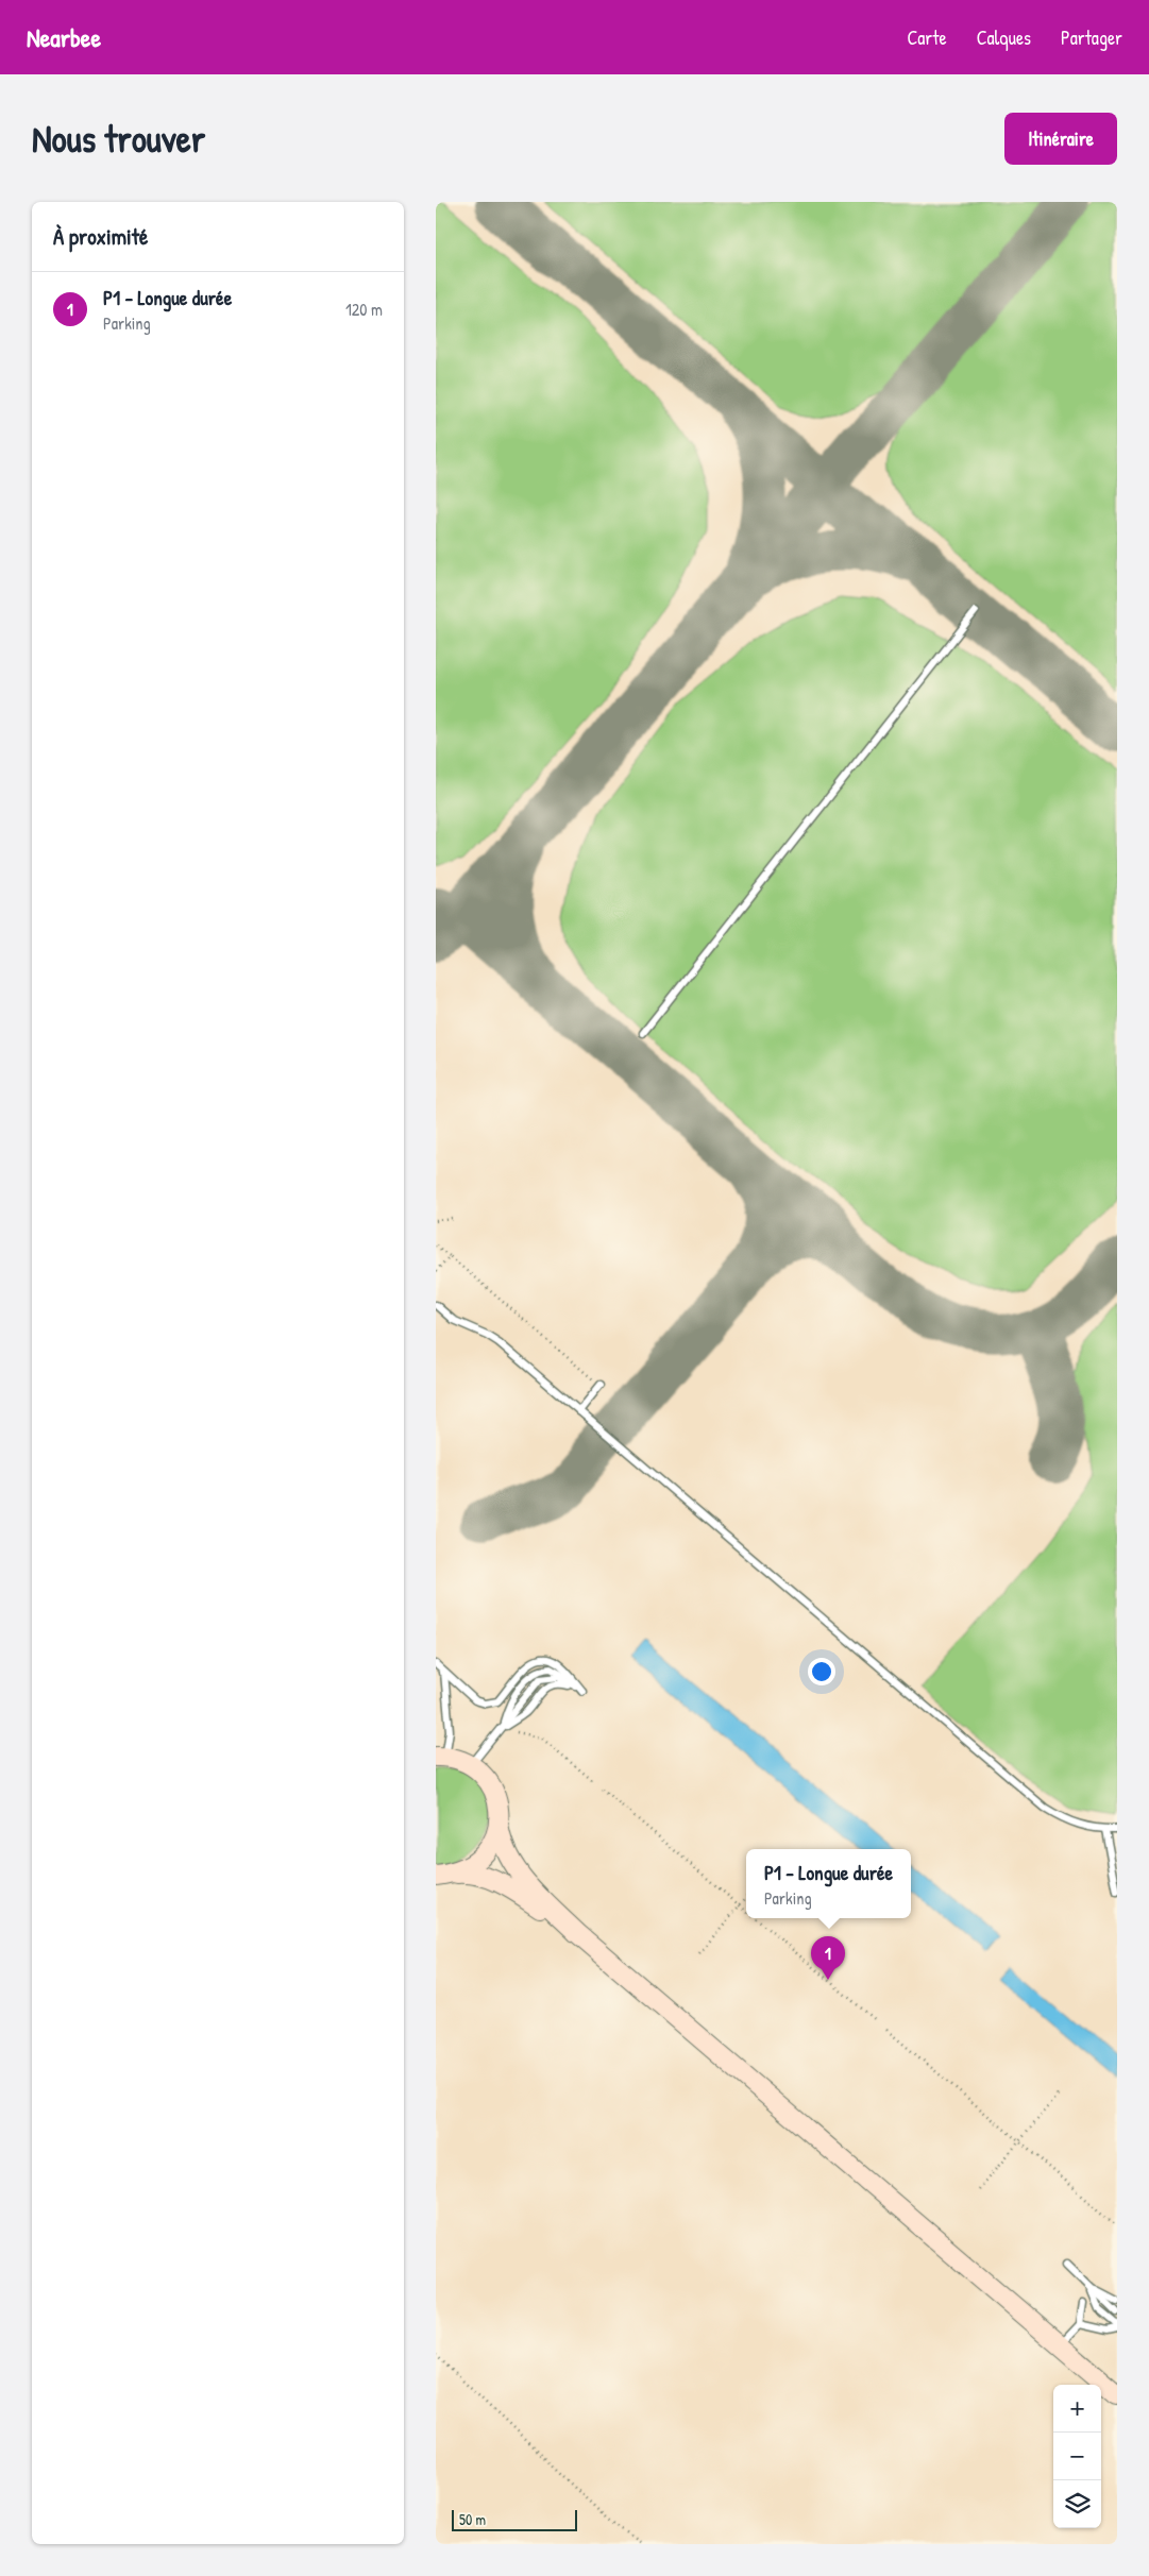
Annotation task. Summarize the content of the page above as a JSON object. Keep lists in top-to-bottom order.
{
  "scale_bar": "50 m",
  "page": {
    "header": "Nearbee",
    "nav": ["Carte", "Calques", "Partager"],
    "buttons": "Itinéraire",
    "title": "Nous trouver",
    "heading": "À proximité",
    "list": [
      {
        "mark": "1",
        "name": "P1 - Longue durée",
        "note": "Parking",
        "value": "120 m"
      }
    ],
    "popup": ["P1 - Longue durée", "Parking"],
    "pins": "1",
    "map_buttons": ["+", "−"],
    "scale": "50 m"
  }
}
